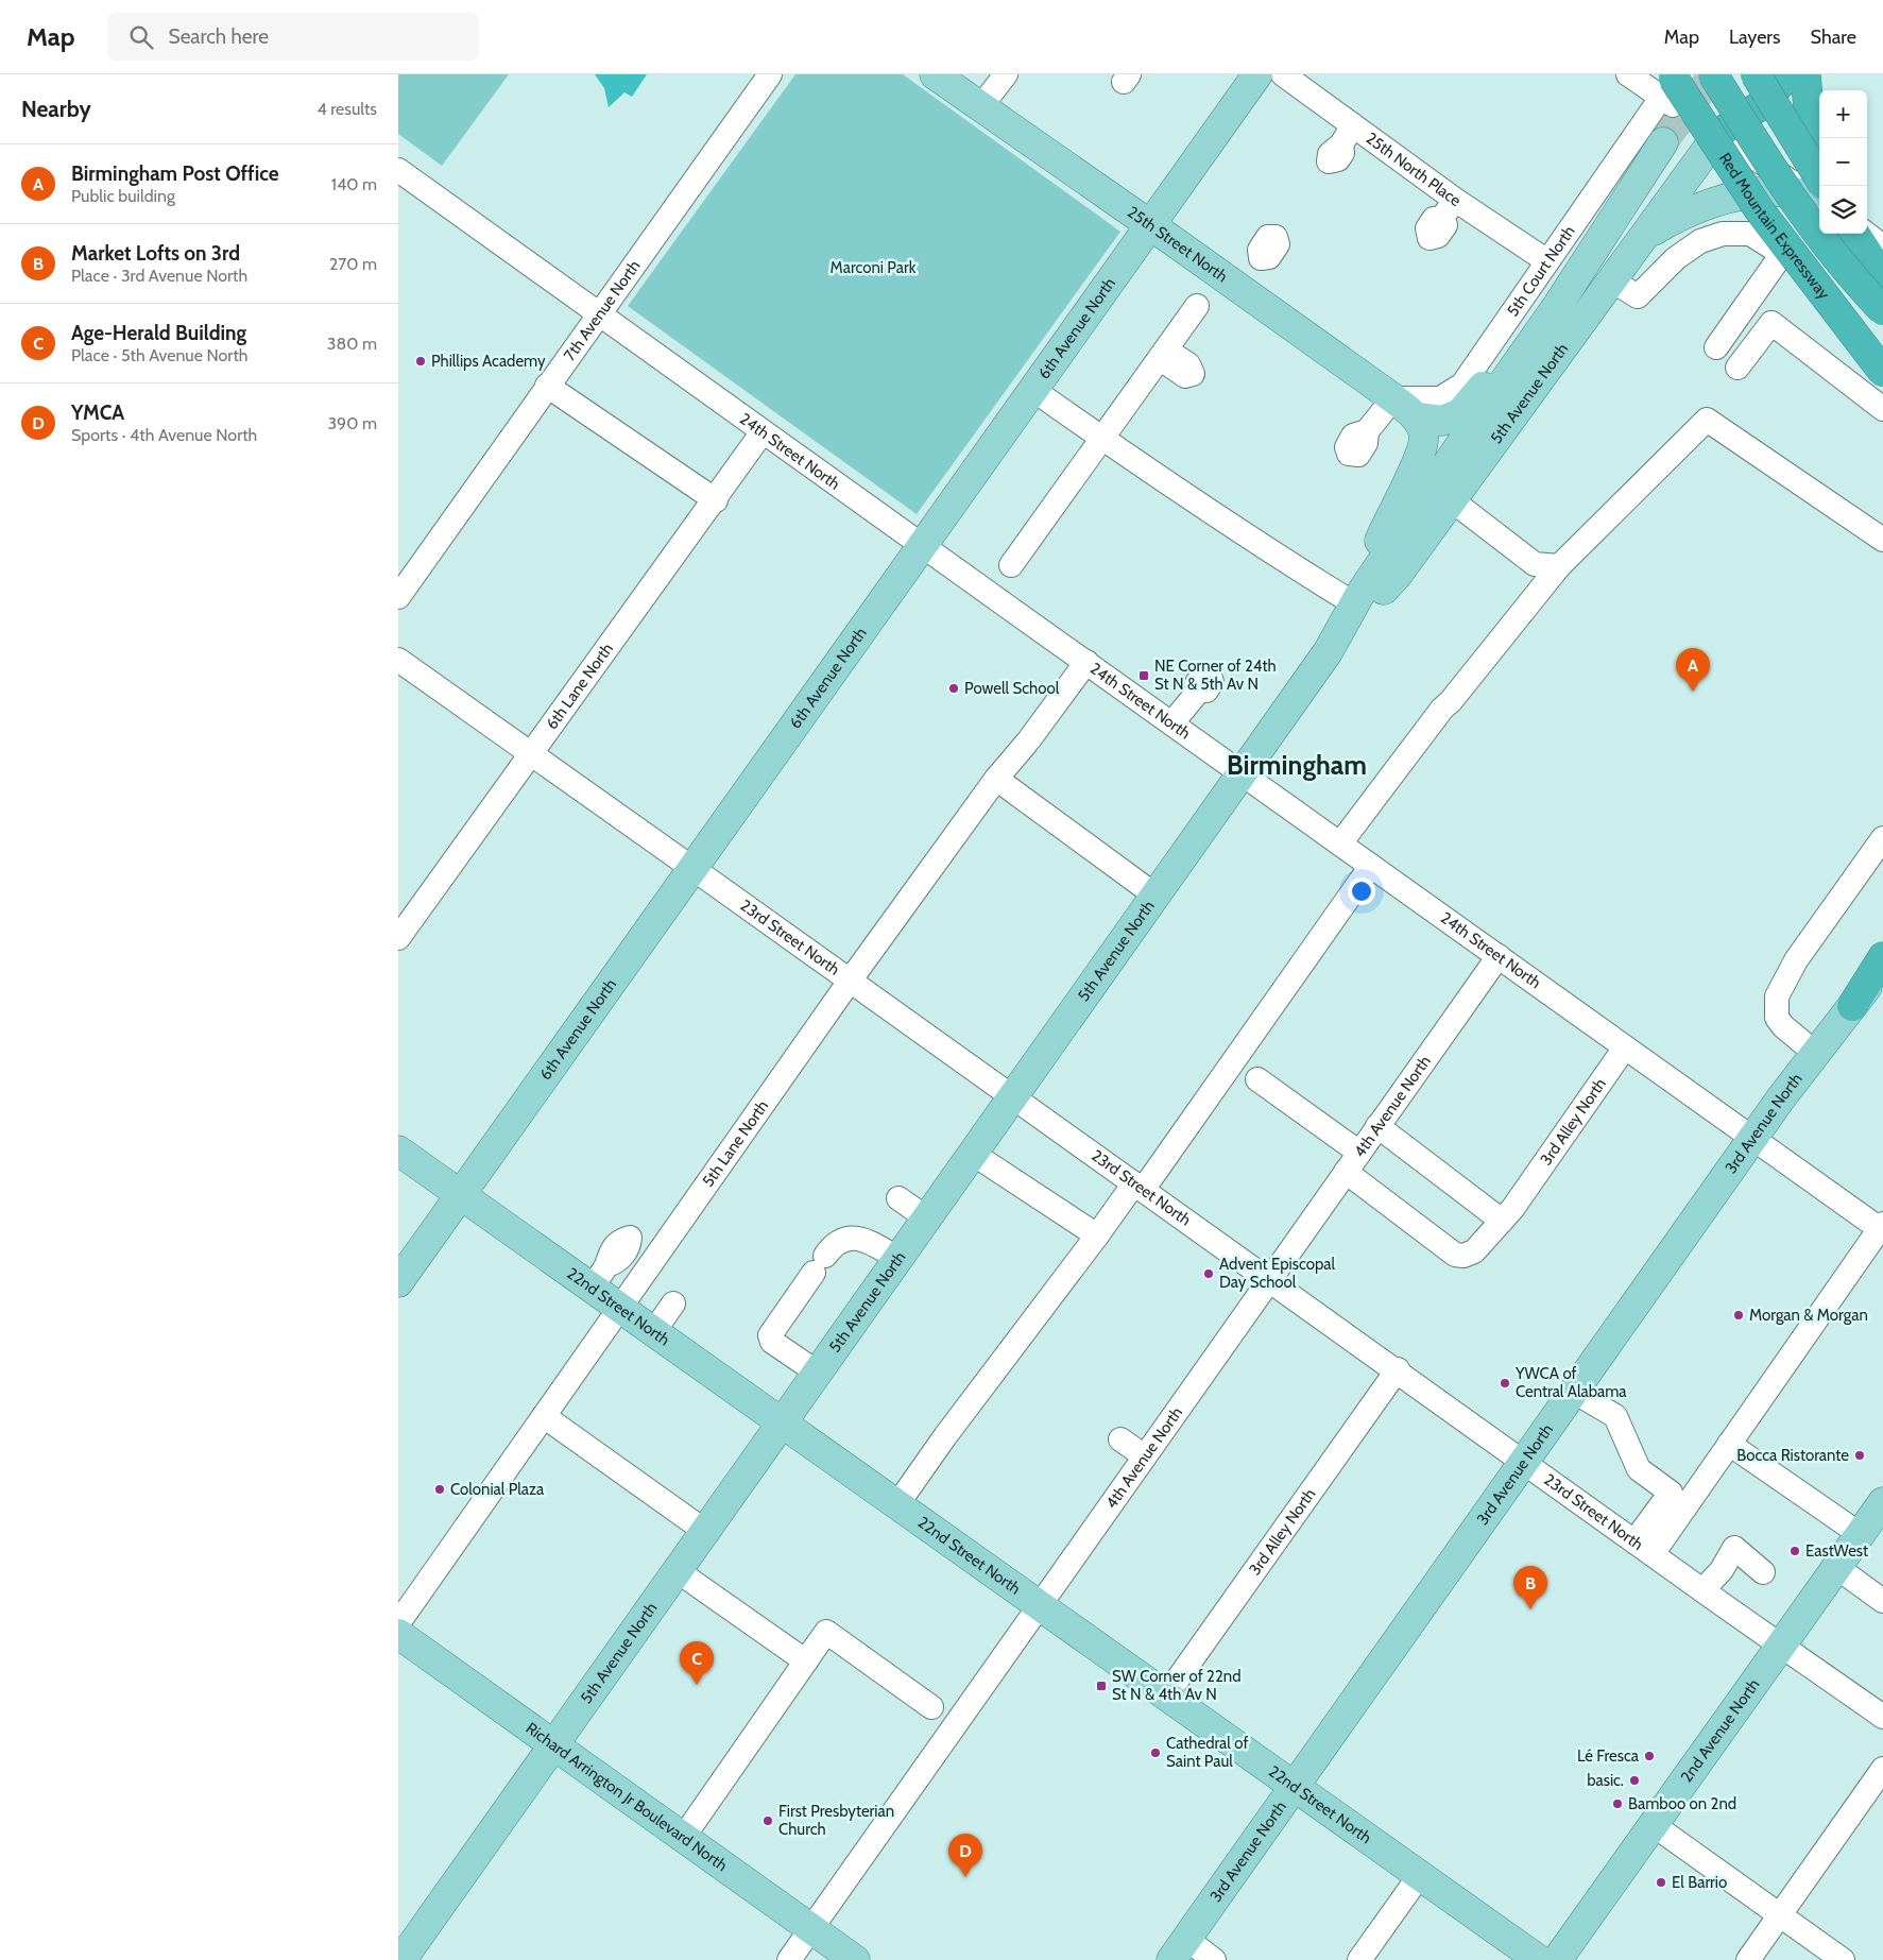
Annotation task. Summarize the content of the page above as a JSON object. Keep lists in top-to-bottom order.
{
  "streets": {
    "highway": ["Red Mountain Expressway"],
    "main road": [
      "25th Street North",
      "6th Avenue North",
      "5th Avenue North",
      "3rd Avenue North",
      "22nd Street North",
      "2nd Avenue North",
      "Richard Arrington Jr Boulevard North"
    ],
    "street": [
      "25th North Place",
      "5th Court North",
      "7th Avenue North",
      "24th Street North",
      "6th Lane North",
      "23rd Street North",
      "4th Avenue North",
      "3rd Alley North",
      "5th Lane North"
    ]
  },
  "crossings": [
    ["25th North Place", "5th Court North"],
    ["Red Mountain Expressway", "5th Court North"],
    ["25th Street North", "5th Court North"],
    ["25th Street North", "6th Avenue North"],
    ["25th Street North", "5th Avenue North"],
    ["7th Avenue North", "24th Street North"],
    ["6th Avenue North", "24th Street North"],
    ["6th Avenue North", "23rd Street North"],
    ["6th Avenue North", "22nd Street North"],
    ["5th Avenue North", "24th Street North"],
    ["5th Avenue North", "23rd Street North"],
    ["5th Avenue North", "22nd Street North"],
    ["5th Avenue North", "Richard Arrington Jr Boulevard North"],
    ["24th Street North", "6th Lane North"],
    ["24th Street North", "4th Avenue North"],
    ["24th Street North", "3rd Alley North"],
    ["24th Street North", "3rd Avenue North"],
    ["24th Street North", "5th Lane North"],
    ["6th Lane North", "23rd Street North"],
    ["23rd Street North", "4th Avenue North"],
    ["23rd Street North", "3rd Alley North"],
    ["23rd Street North", "3rd Avenue North"],
    ["23rd Street North", "5th Lane North"],
    ["23rd Street North", "2nd Avenue North"],
    ["4th Avenue North", "3rd Alley North"],
    ["4th Avenue North", "22nd Street North"],
    ["4th Avenue North", "Richard Arrington Jr Boulevard North"],
    ["3rd Alley North", "22nd Street North"],
    ["3rd Avenue North", "22nd Street North"],
    ["5th Lane North", "22nd Street North"]
  ],
  "districts": ["Birmingham"],
  "parks": ["Marconi Park"],
  "places": {
    "other": [
      "Phillips Academy",
      "Powell School",
      "Advent Episcopal Day School",
      "Morgan & Morgan",
      "YWCA of Central Alabama",
      "Bocca Ristorante",
      "Colonial Plaza",
      "EastWest",
      "Cathedral of Saint Paul",
      "Lé Fresca",
      "basic.",
      "Bamboo on 2nd",
      "First Presbyterian Church",
      "El Barrio"
    ],
    "transit": ["NE Corner of 24th St N & 5th Av N", "SW Corner of 22nd St N & 4th Av N"]
  },
  "page": {
    "header": "Map",
    "search": "Search here",
    "nav": ["Map", "Layers", "Share"],
    "heading": ["Nearby", "4 results"],
    "map_buttons": ["+", "−"],
    "list": [
      {
        "mark": "A",
        "name": "Birmingham Post Office",
        "note": "Public building",
        "value": "140 m"
      },
      {
        "mark": "B",
        "name": "Market Lofts on 3rd",
        "note": "Place · 3rd Avenue North",
        "value": "270 m"
      },
      {
        "mark": "C",
        "name": "Age-Herald Building",
        "note": "Place · 5th Avenue North",
        "value": "380 m"
      },
      {
        "mark": "D",
        "name": "YMCA",
        "note": "Sports · 4th Avenue North",
        "value": "390 m"
      }
    ],
    "pins": [
      "A",
      "B",
      "C",
      "D"
    ]
  }
}
